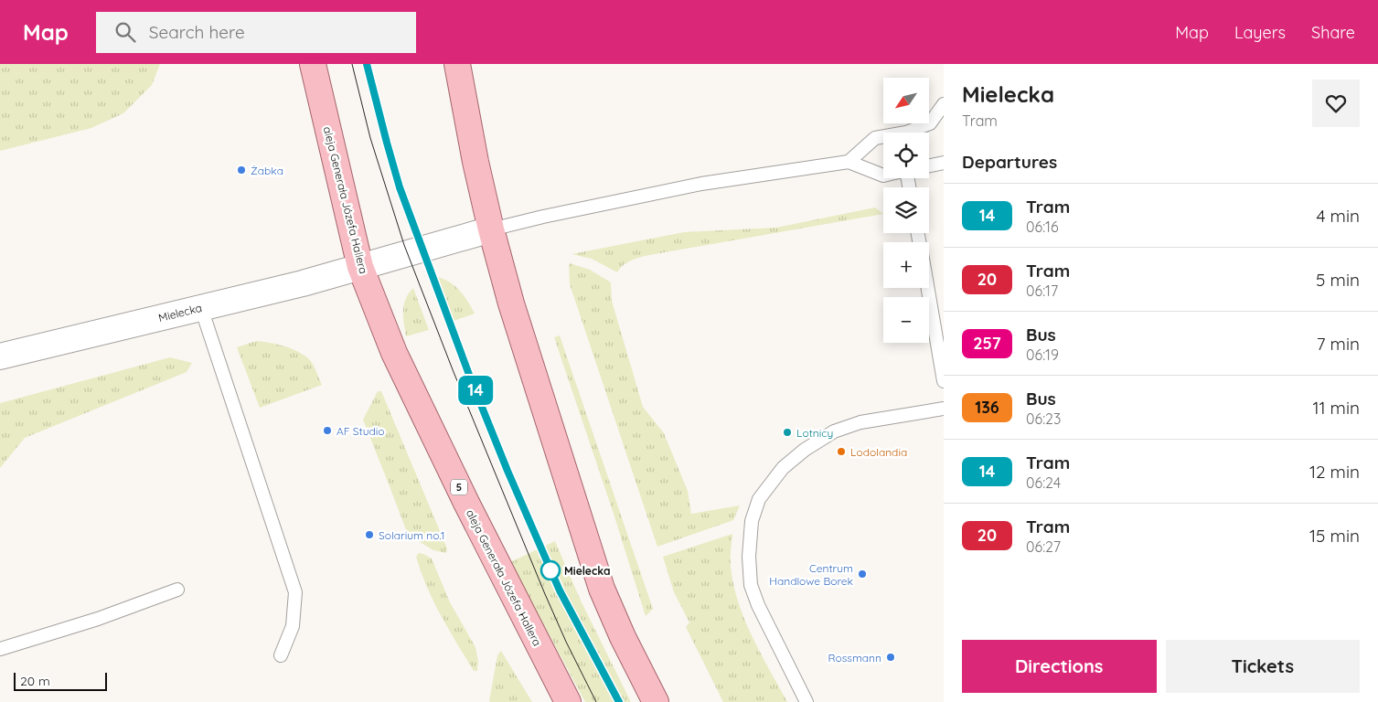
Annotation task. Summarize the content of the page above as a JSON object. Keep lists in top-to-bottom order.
{
  "streets": {
    "main road": ["aleja Generała Józefa Hallera", "5"],
    "street": ["Mielecka"]
  },
  "crossings": [
    ["aleja Generała Józefa Hallera", "Mielecka"]
  ],
  "places": [
    "Żabka",
    "AF Studio",
    "Lotnicy",
    "Lodolandia",
    "Solarium no.1",
    "Mielecka",
    "Centrum Handlowe Borek",
    "Rossmann"
  ],
  "lines": ["tram line 14"],
  "scale_bar": "20 m",
  "north": "bottom left",
  "page": {
    "header": "Map",
    "search": "Search here",
    "nav": ["Map", "Layers", "Share"],
    "on_map": "14",
    "heading": [
      ["Mielecka", "Tram"],
      "Departures"
    ],
    "map_buttons": ["+", "−"],
    "list": [
      {
        "mark": "14",
        "name": "Tram",
        "note": "06:16",
        "value": "4 min"
      },
      {
        "mark": "20",
        "name": "Tram",
        "note": "06:17",
        "value": "5 min"
      },
      {
        "mark": "257",
        "name": "Bus",
        "note": "06:19",
        "value": "7 min"
      },
      {
        "mark": "136",
        "name": "Bus",
        "note": "06:23",
        "value": "11 min"
      },
      {
        "mark": "14",
        "name": "Tram",
        "note": "06:24",
        "value": "12 min"
      },
      {
        "mark": "20",
        "name": "Tram",
        "note": "06:27",
        "value": "15 min"
      }
    ],
    "buttons": ["Directions", "Tickets"],
    "scale": "20 m"
  }
}
